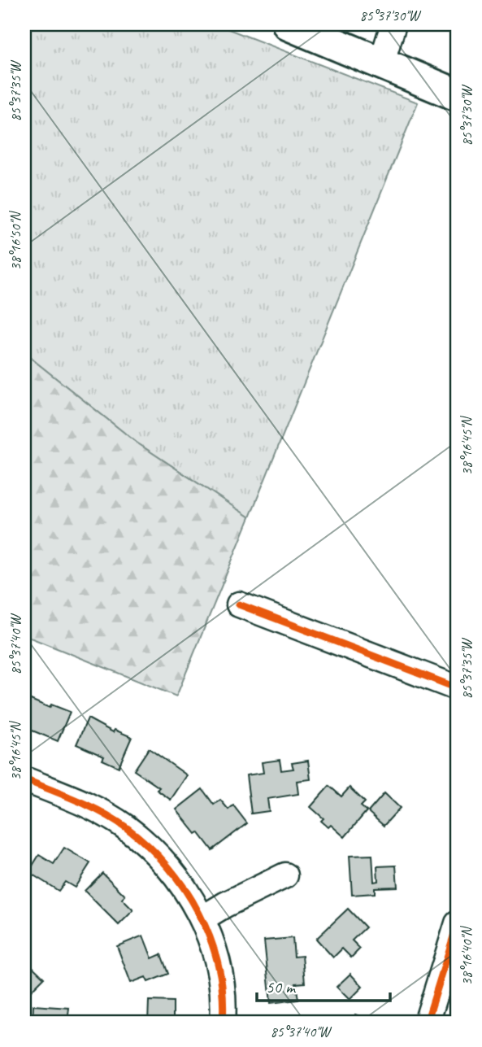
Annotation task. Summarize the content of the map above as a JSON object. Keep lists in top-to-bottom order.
{
  "scale_bar": "50 m",
  "coordinates": [
    "85°37'30\"W",
    "85°37'35\"W",
    "38°16'50\"N",
    "38°16'45\"N",
    "85°37'40\"W",
    "38°16'40\"N"
  ]
}
